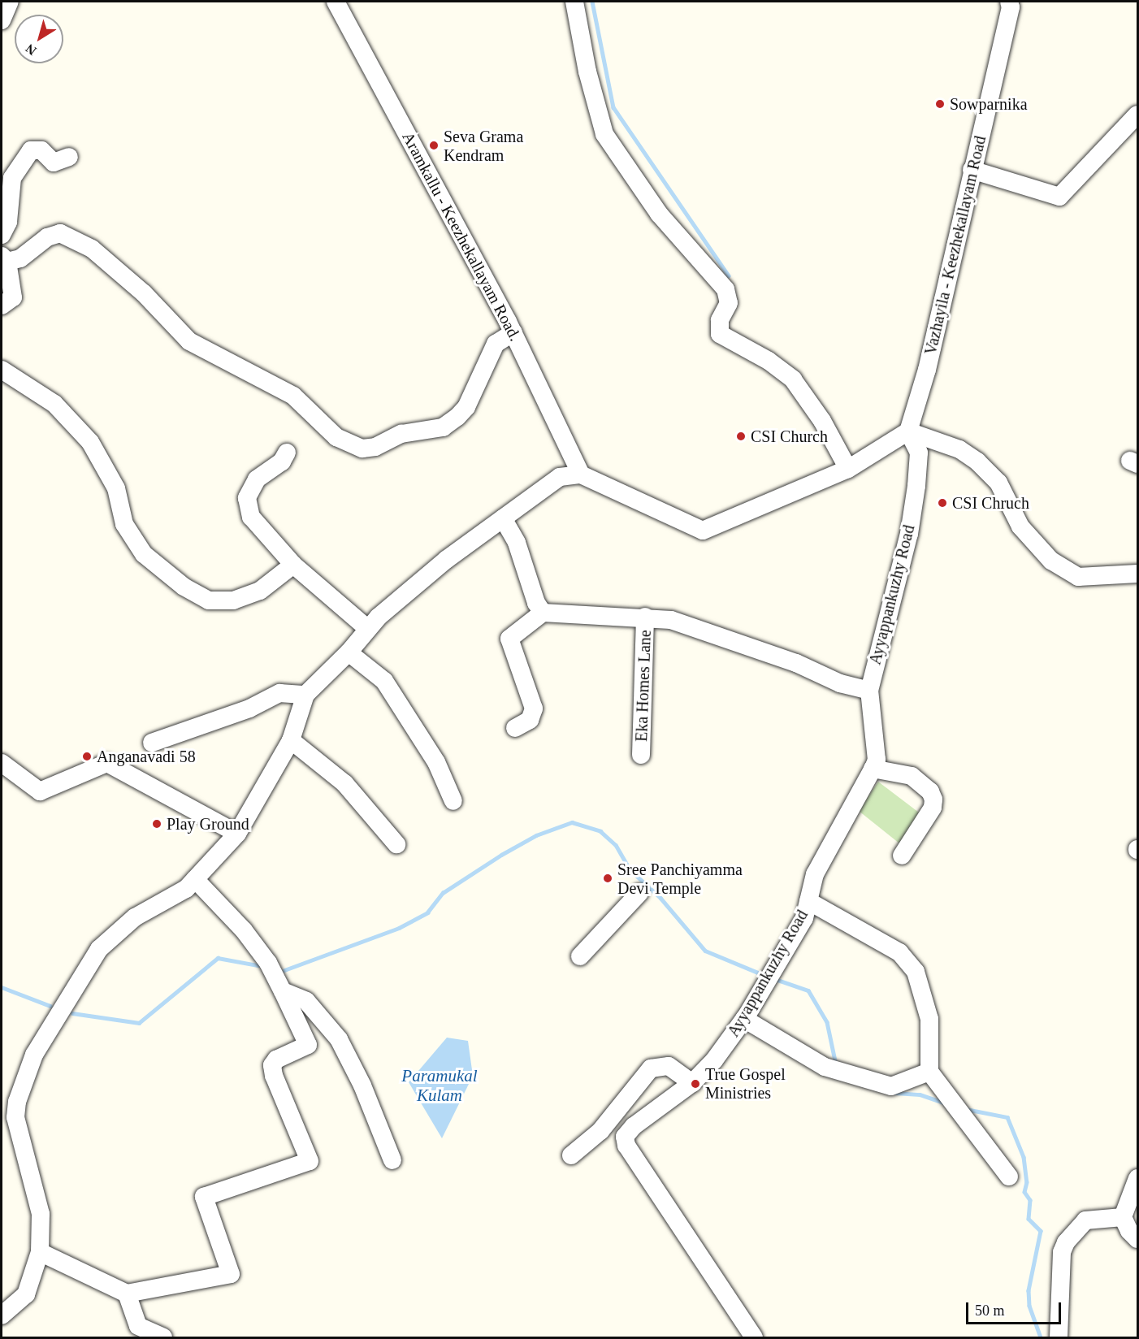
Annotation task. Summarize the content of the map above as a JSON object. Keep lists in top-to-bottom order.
{
  "streets": {
    "street": [
      "Aramkallu - Keezhekallayam Road.",
      "Vazhayila - Keezhekallayam Road",
      "Ayyappankuzhy Road",
      "Eka Homes Lane"
    ]
  },
  "crossings": [
    ["Vazhayila - Keezhekallayam Road", "Ayyappankuzhy Road"]
  ],
  "water": ["Paramukal Kulam"],
  "places": [
    "Sowparnika",
    "Seva Grama Kendram",
    "CSI Church",
    "CSI Chruch",
    "Anganavadi 58",
    "Play Ground",
    "Sree Panchiyamma Devi Temple",
    "True Gospel Ministries"
  ],
  "scale_bar": "50 m",
  "north": "bottom left"
}
